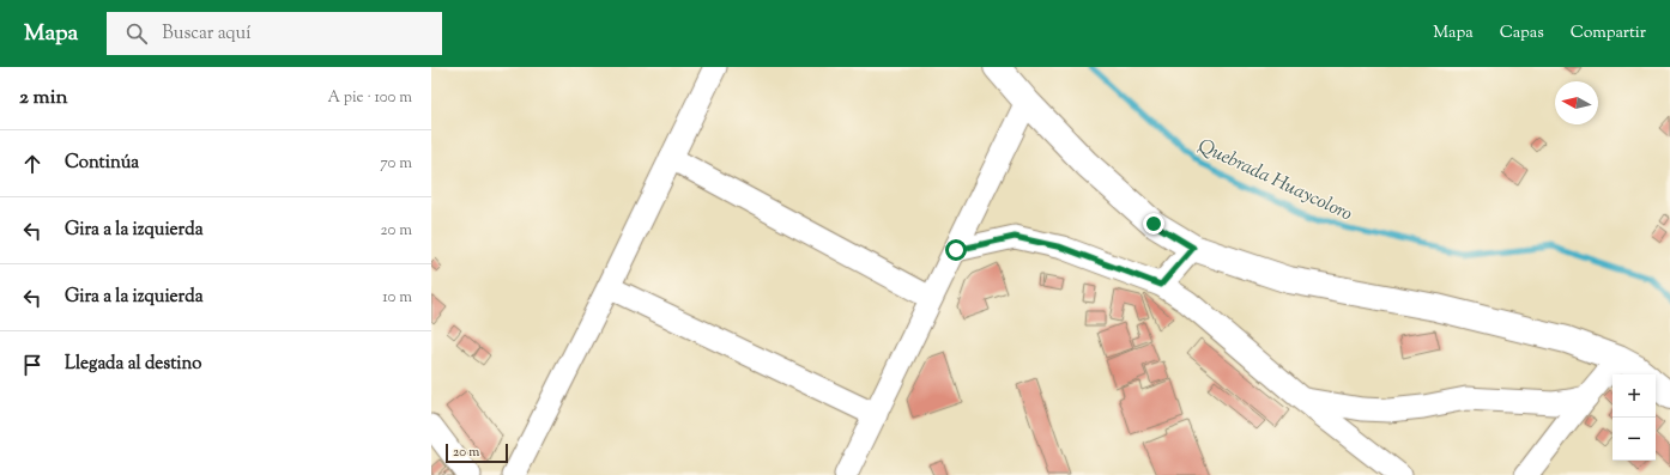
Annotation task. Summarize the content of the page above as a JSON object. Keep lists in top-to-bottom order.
{
  "water": ["Quebrada Huaycoloro"],
  "scale_bar": "20 m",
  "north": "left",
  "page": {
    "header": "Mapa",
    "search": "Buscar aquí",
    "nav": ["Mapa", "Capas", "Compartir"],
    "heading": ["2 min", "A pie · 100 m"],
    "list": [
      ["Continúa", "70 m"],
      ["Gira a la izquierda", "20 m"],
      ["Gira a la izquierda", "10 m"],
      "Llegada al destino"
    ],
    "map_buttons": ["+", "−"],
    "scale": "20 m"
  }
}
